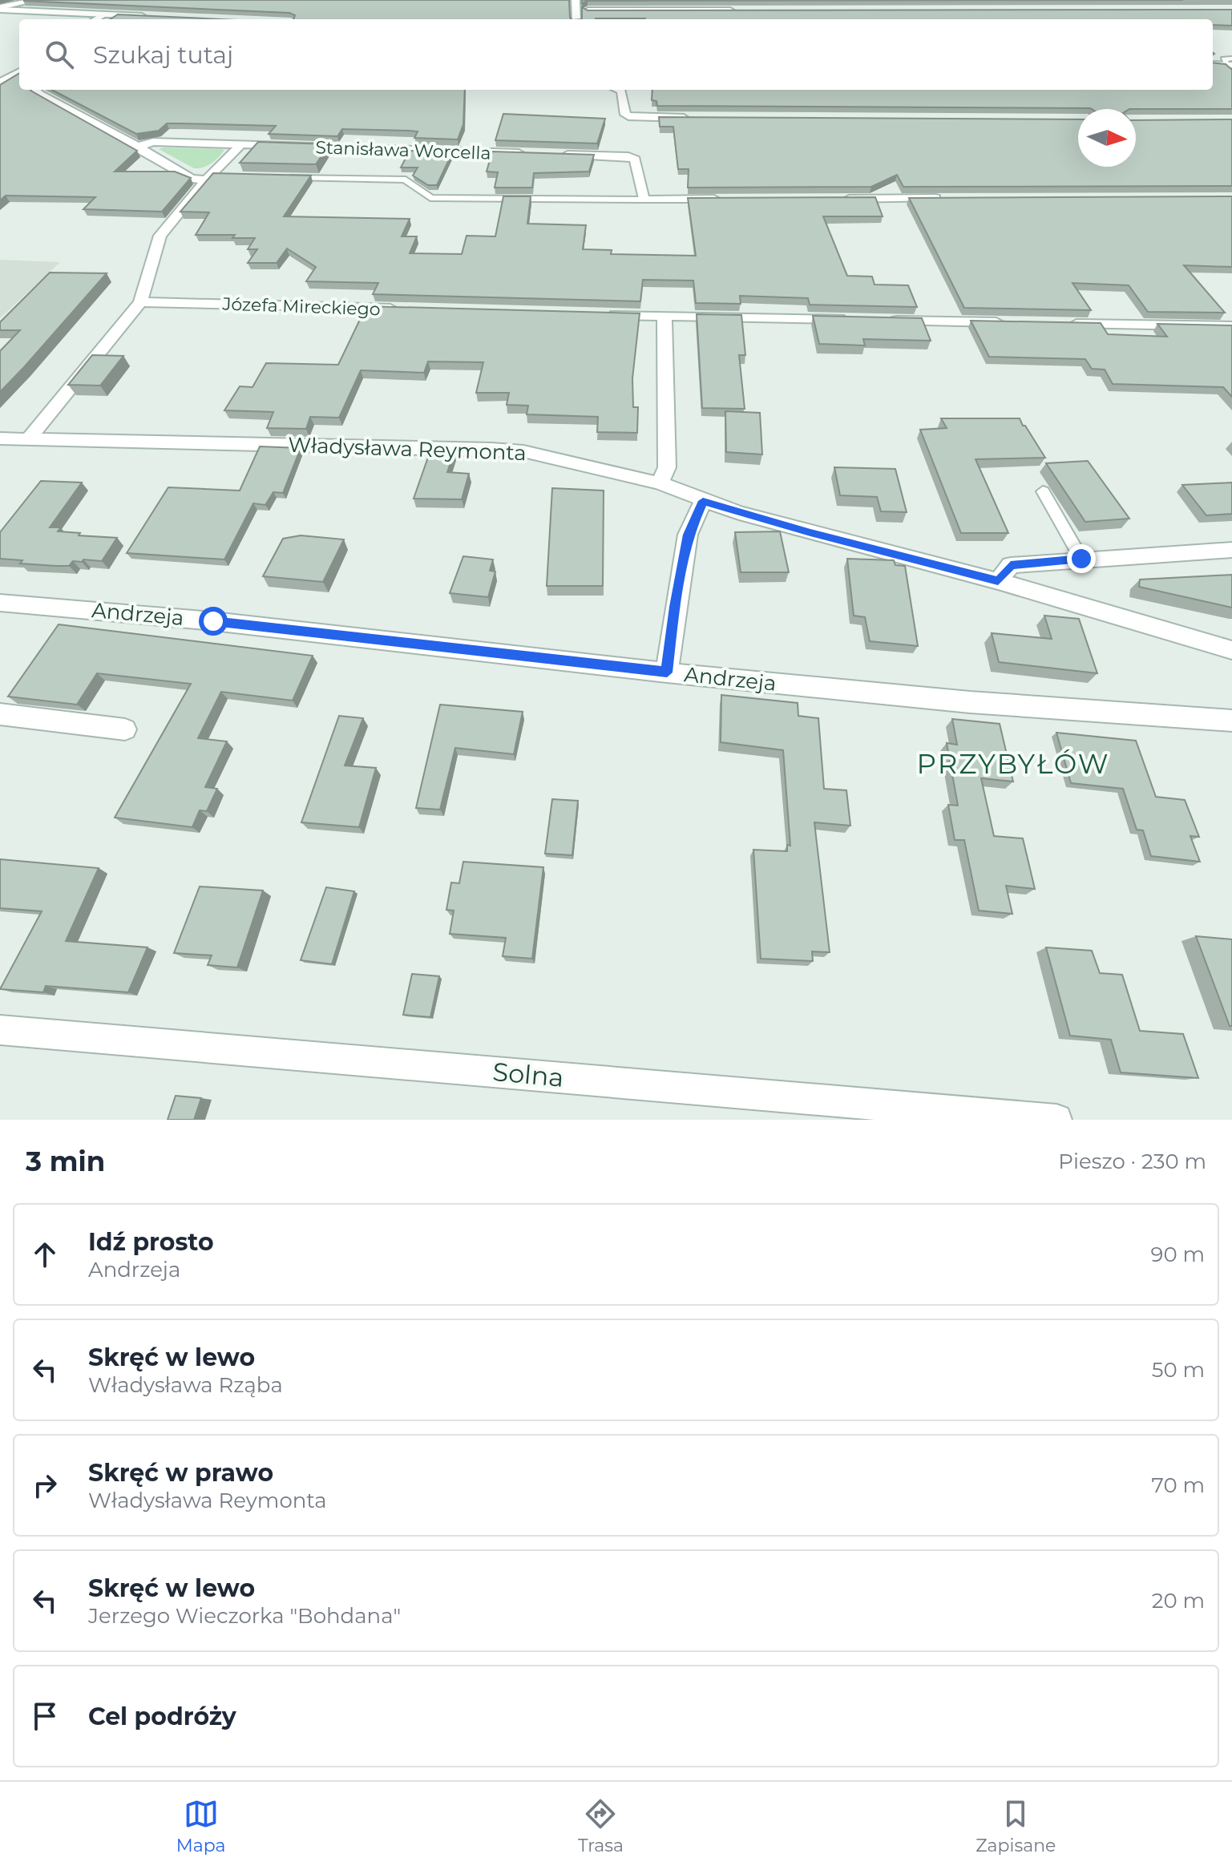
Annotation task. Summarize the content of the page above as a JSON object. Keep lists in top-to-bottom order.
{
  "streets": {
    "street": [
      "Stanisława Worcella",
      "Józefa Mireckiego",
      "Władysława Reymonta",
      "Andrzeja",
      "Solna"
    ]
  },
  "districts": ["PRZYBYŁÓW"],
  "north": "right",
  "page": {
    "search": "Szukaj tutaj",
    "heading": ["3 min", "Pieszo · 230 m"],
    "list": [
      ["Idź prosto", "Andrzeja", "90 m"],
      ["Skręć w lewo", "Władysława Rząba", "50 m"],
      ["Skręć w prawo", "Władysława Reymonta", "70 m"],
      ["Skręć w lewo", "Jerzego Wieczorka \"Bohdana\"", "20 m"],
      "Cel podróży"
    ],
    "nav": ["Mapa", "Trasa", "Zapisane"]
  }
}
